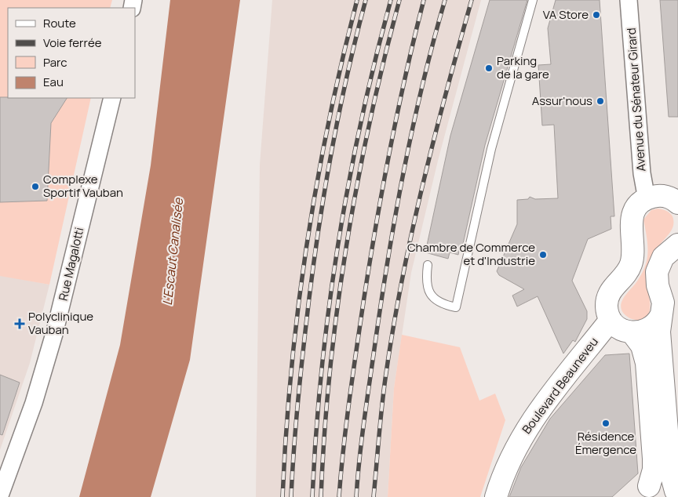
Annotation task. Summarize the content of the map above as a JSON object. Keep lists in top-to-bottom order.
{
  "streets": {
    "main road": ["Avenue du Sénateur Girard", "Boulevard Beauneveu"],
    "street": ["Rue Magalotti"]
  },
  "crossings": [
    ["Avenue du Sénateur Girard", "Boulevard Beauneveu"]
  ],
  "water": ["L'Escaut Canalisée"],
  "places": {
    "other": [
      "VA Store",
      "Parking de la gare",
      "Assur'nous",
      "Complexe Sportif Vauban",
      "Chambre de Commerce et d'Industrie",
      "Résidence Émergence"
    ],
    "health": ["Polyclinique Vauban"]
  },
  "legend": [
    "Route",
    "Voie ferrée",
    "Parc",
    "Eau"
  ]
}
